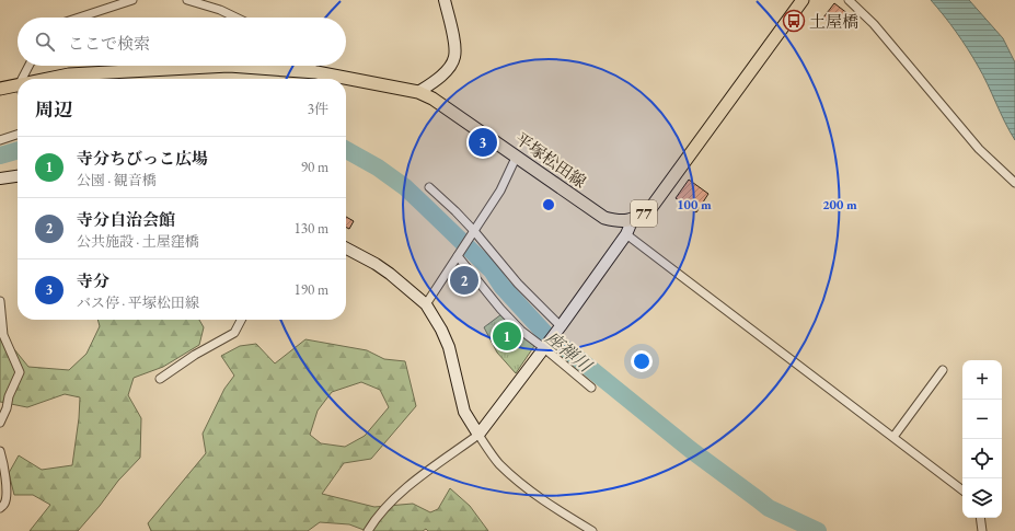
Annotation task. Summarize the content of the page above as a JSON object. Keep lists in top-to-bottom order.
{
  "streets": {
    "main road": ["平塚松田線", "77"]
  },
  "crossings": [
    ["平塚松田線", "77"]
  ],
  "water": ["座禅川"],
  "places": {
    "bus stop": ["土屋橋"]
  },
  "page": {
    "search": "ここで検索",
    "heading": ["周辺", "3件"],
    "pins": ["3", "2", "1"],
    "list": [
      {
        "mark": "1",
        "name": "寺分ちびっこ広場",
        "note": "公園 · 観音橋",
        "value": "90 m"
      },
      {
        "mark": "2",
        "name": "寺分自治会館",
        "note": "公共施設 · 土屋窪橋",
        "value": "130 m"
      },
      {
        "mark": "3",
        "name": "寺分",
        "note": "バス停 · 平塚松田線",
        "value": "190 m"
      }
    ],
    "map_buttons": ["+", "−"]
  },
  "rings": ["100 m", "200 m"]
}
